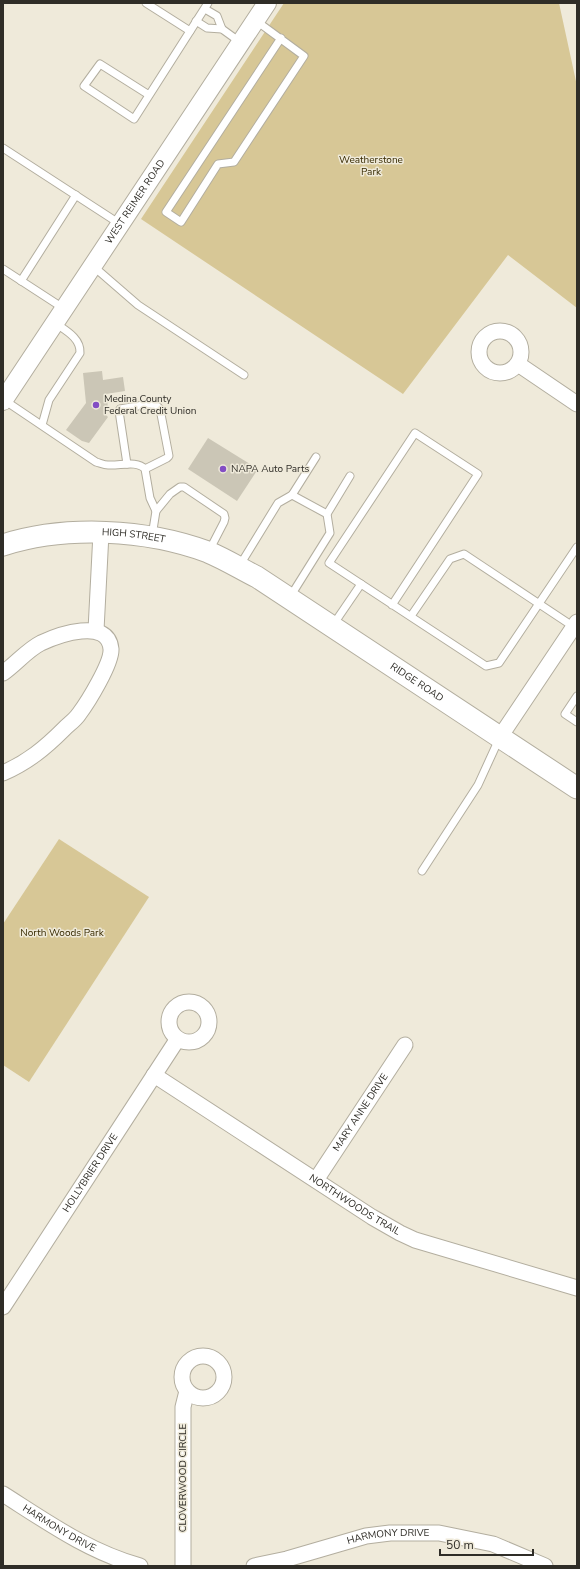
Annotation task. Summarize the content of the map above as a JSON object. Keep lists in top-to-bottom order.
{
  "streets": {
    "main road": ["HIGH STREET", "RIDGE ROAD"],
    "street": [
      "WEST REIMER ROAD",
      "MARY ANNE DRIVE",
      "HOLLYBRIER DRIVE",
      "NORTHWOODS TRAIL",
      "CLOVERWOOD CIRCLE",
      "HARMONY DRIVE"
    ]
  },
  "crossings": [
    ["HIGH STREET", "RIDGE ROAD"],
    ["MARY ANNE DRIVE", "NORTHWOODS TRAIL"],
    ["HOLLYBRIER DRIVE", "NORTHWOODS TRAIL"]
  ],
  "parks": ["Weatherstone Park", "North Woods Park"],
  "places": ["Medina County Federal Credit Union", "NAPA Auto Parts"],
  "scale_bar": "50 m"
}
